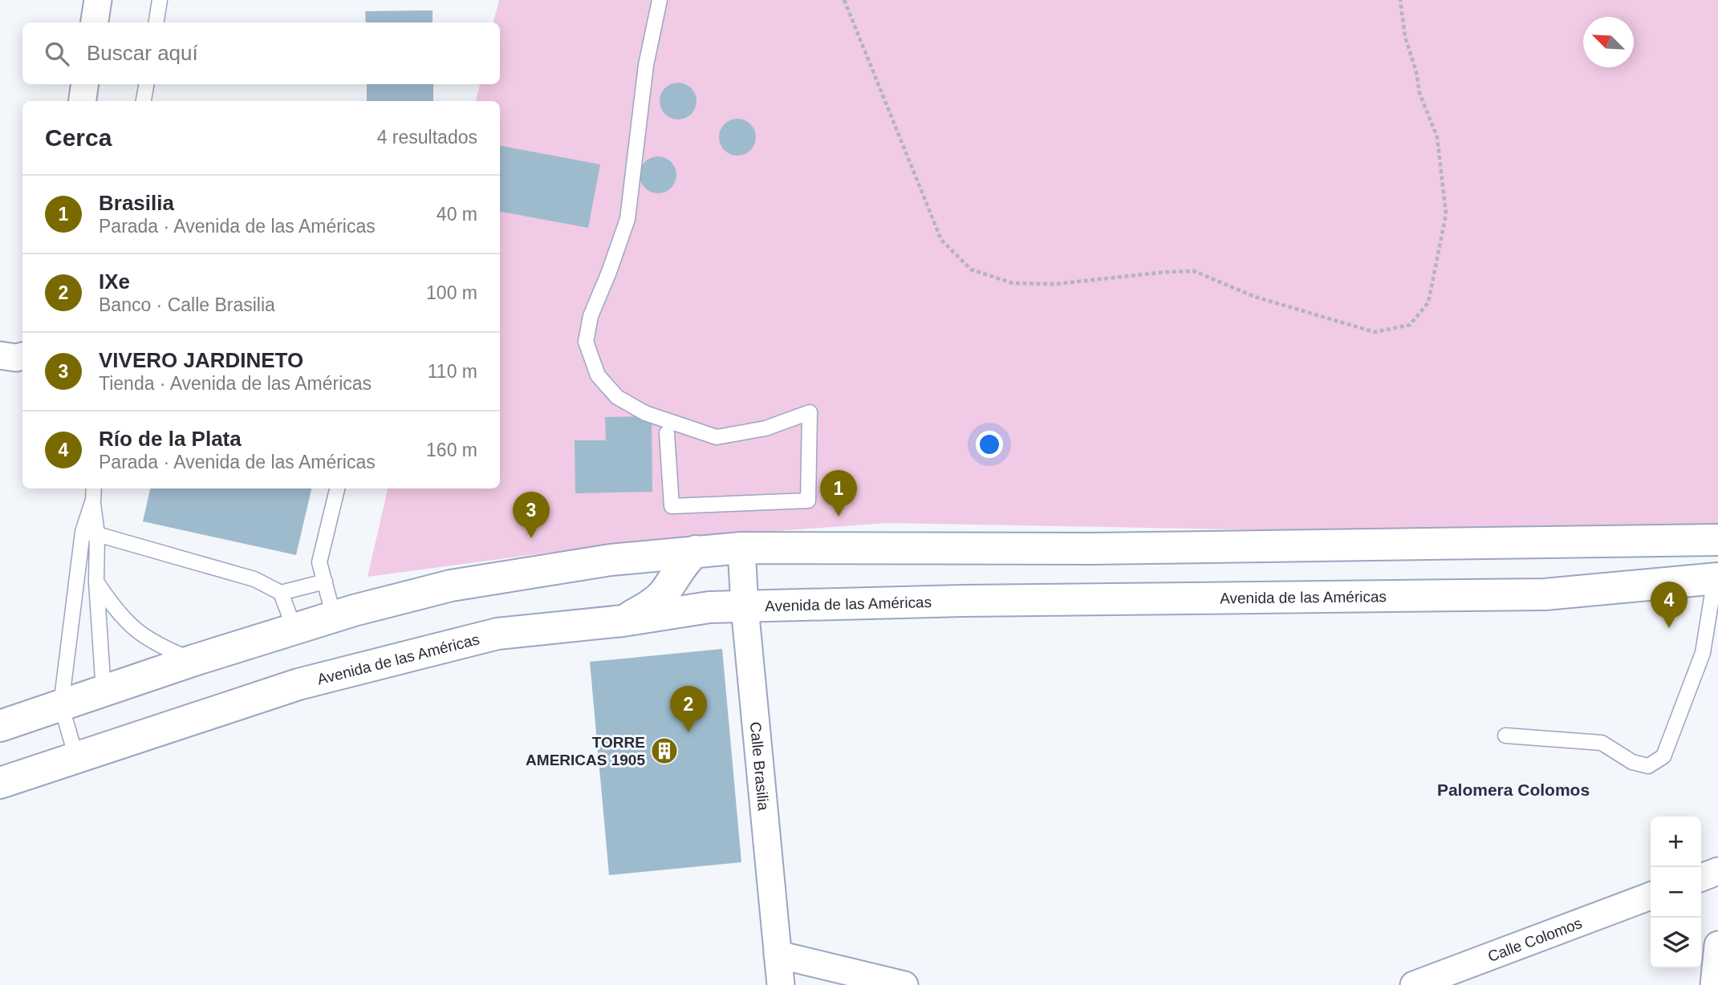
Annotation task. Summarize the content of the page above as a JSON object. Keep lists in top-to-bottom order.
{
  "streets": {
    "main road": ["Avenida de las Américas"],
    "street": ["Calle Brasilia", "Calle Colomos"]
  },
  "crossings": [
    ["Avenida de las Américas", "Calle Brasilia"]
  ],
  "districts": ["Palomera Colomos"],
  "places": {
    "building": ["TORRE AMERICAS 1905"]
  },
  "north": "top left",
  "page": {
    "search": "Buscar aquí",
    "heading": ["Cerca", "4 resultados"],
    "list": [
      {
        "mark": "1",
        "name": "Brasilia",
        "note": "Parada · Avenida de las Américas",
        "value": "40 m"
      },
      {
        "mark": "2",
        "name": "IXe",
        "note": "Banco · Calle Brasilia",
        "value": "100 m"
      },
      {
        "mark": "3",
        "name": "VIVERO JARDINETO",
        "note": "Tienda · Avenida de las Américas",
        "value": "110 m"
      },
      {
        "mark": "4",
        "name": "Río de la Plata",
        "note": "Parada · Avenida de las Américas",
        "value": "160 m"
      }
    ],
    "pins": [
      "1",
      "3",
      "4",
      "2"
    ],
    "map_buttons": ["+", "−"]
  }
}
